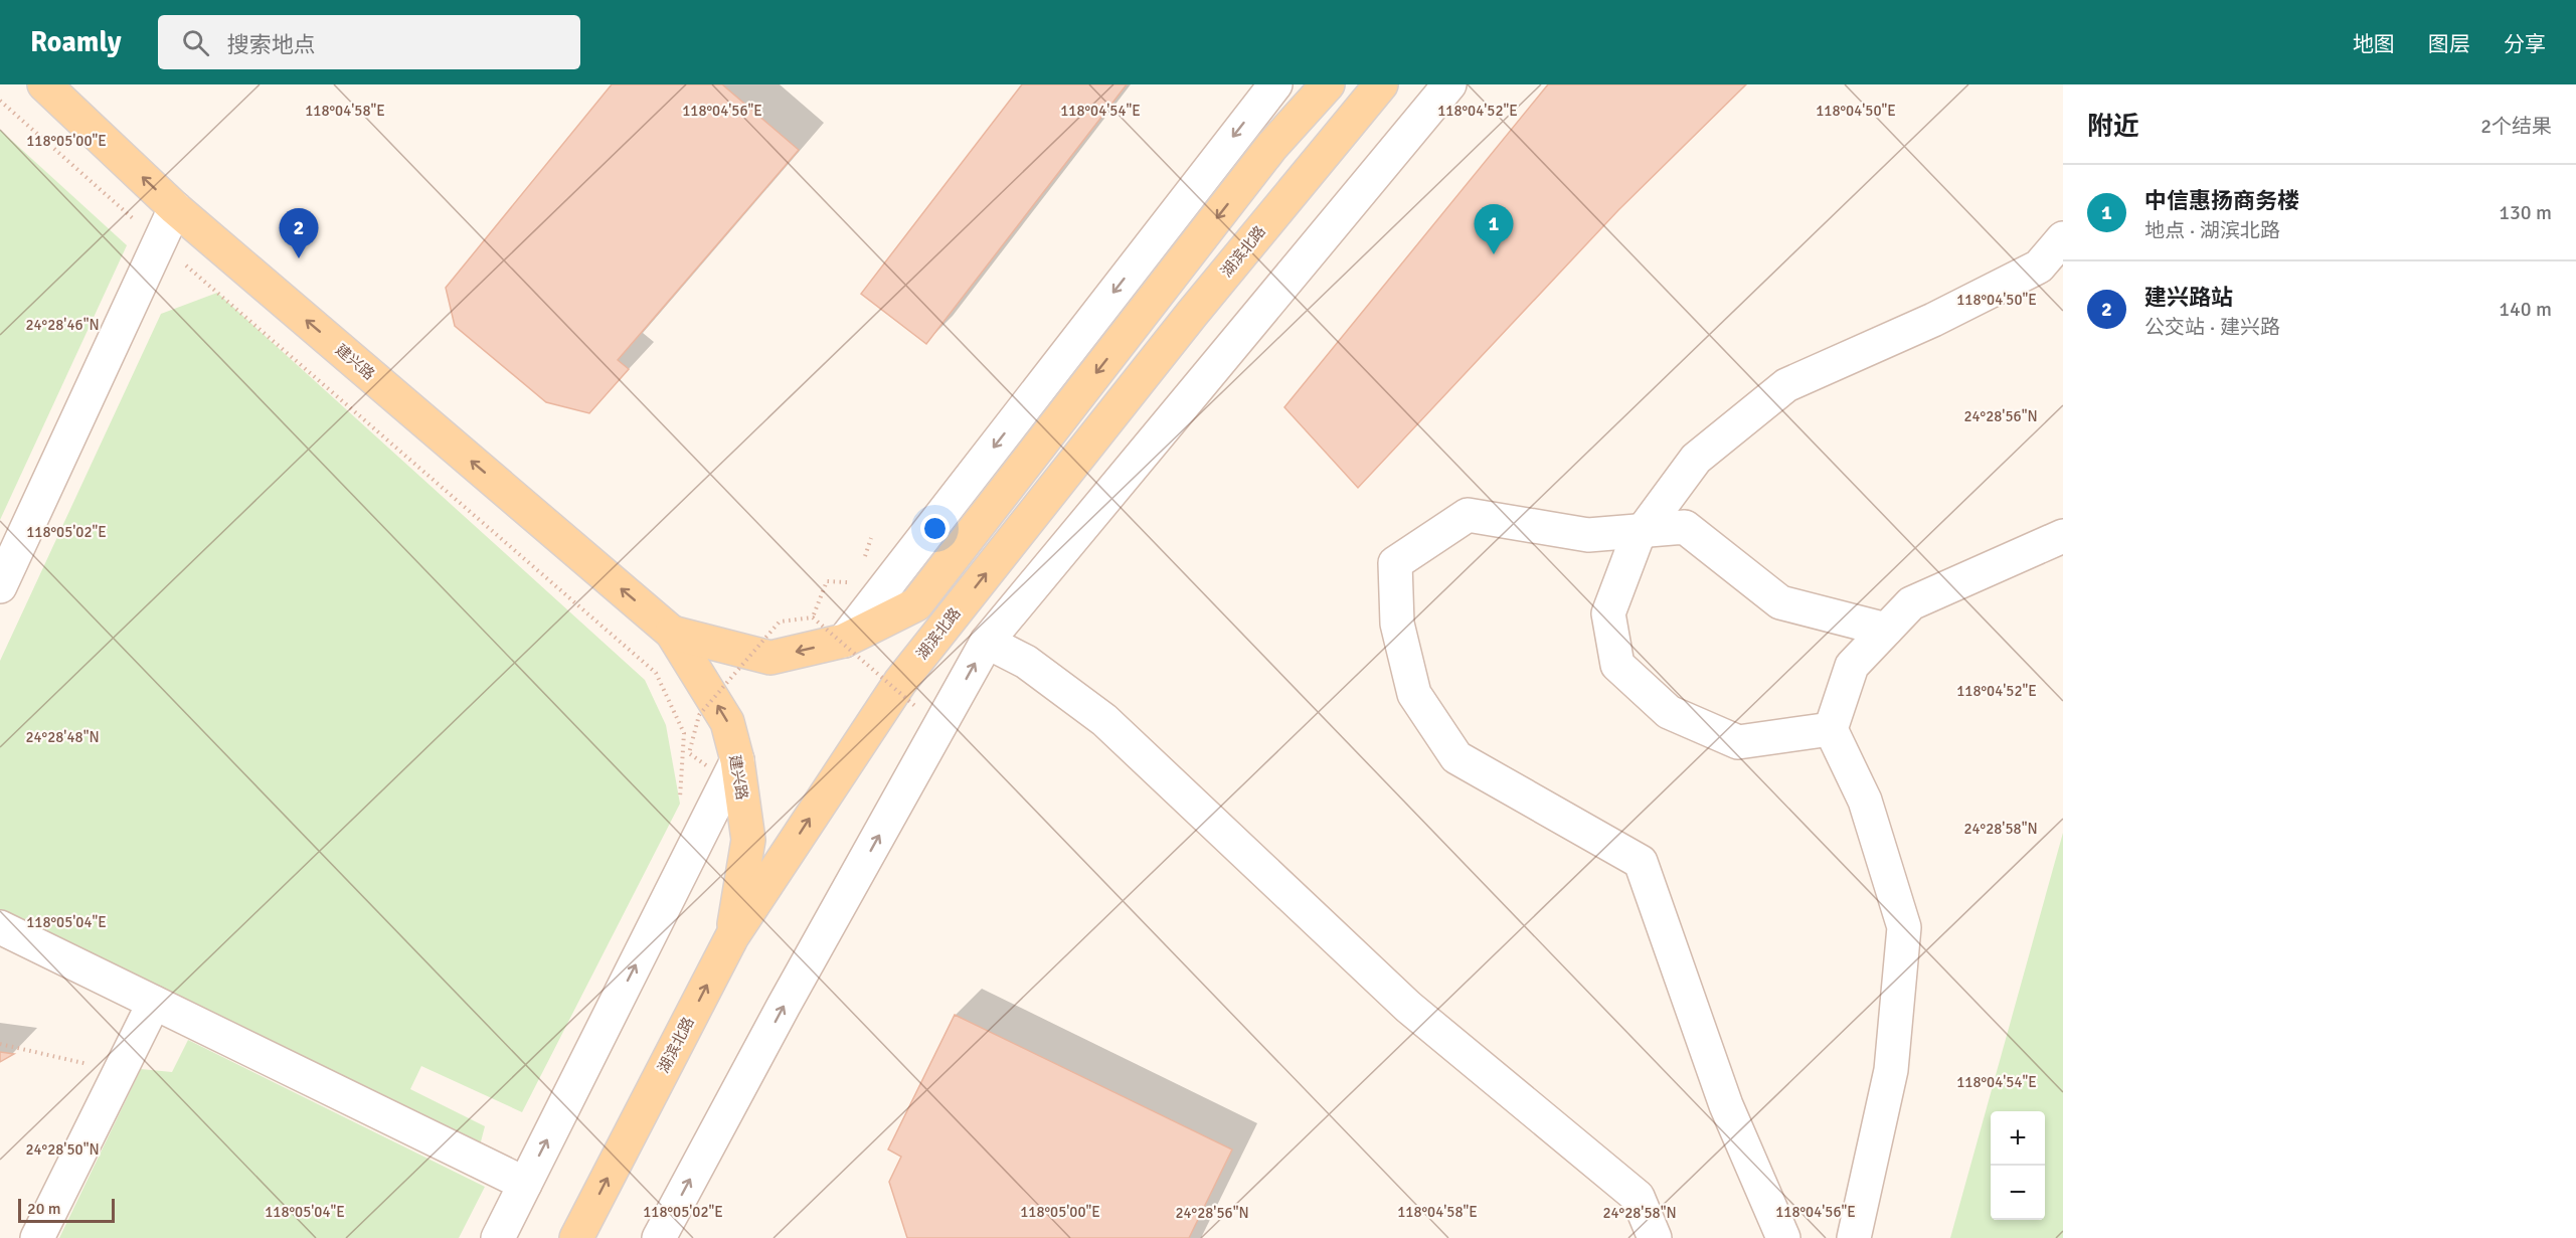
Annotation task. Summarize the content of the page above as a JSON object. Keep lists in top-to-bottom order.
{
  "streets": {
    "main road": ["湖滨北路", "建兴路"]
  },
  "crossings": [
    ["湖滨北路", "建兴路"]
  ],
  "one_way": ["湖滨北路"],
  "scale_bar": "20 m",
  "page": {
    "header": "Roamly",
    "search": "搜索地点",
    "nav": ["地图", "图层", "分享"],
    "heading": ["附近", "2个结果"],
    "list": [
      {
        "mark": "1",
        "name": "中信惠扬商务楼",
        "note": "地点 · 湖滨北路",
        "value": "130 m"
      },
      {
        "mark": "2",
        "name": "建兴路站",
        "note": "公交站 · 建兴路",
        "value": "140 m"
      }
    ],
    "pins": ["1", "2"],
    "map_buttons": ["+", "−"],
    "scale": "20 m"
  },
  "coordinates": [
    "118°04'58\"E",
    "118°04'56\"E",
    "118°04'54\"E",
    "118°04'52\"E",
    "118°04'50\"E",
    "118°05'00\"E",
    "24°28'46\"N",
    "24°28'56\"N",
    "118°05'02\"E",
    "24°28'48\"N",
    "24°28'58\"N",
    "118°05'04\"E",
    "24°28'50\"N"
  ]
}
